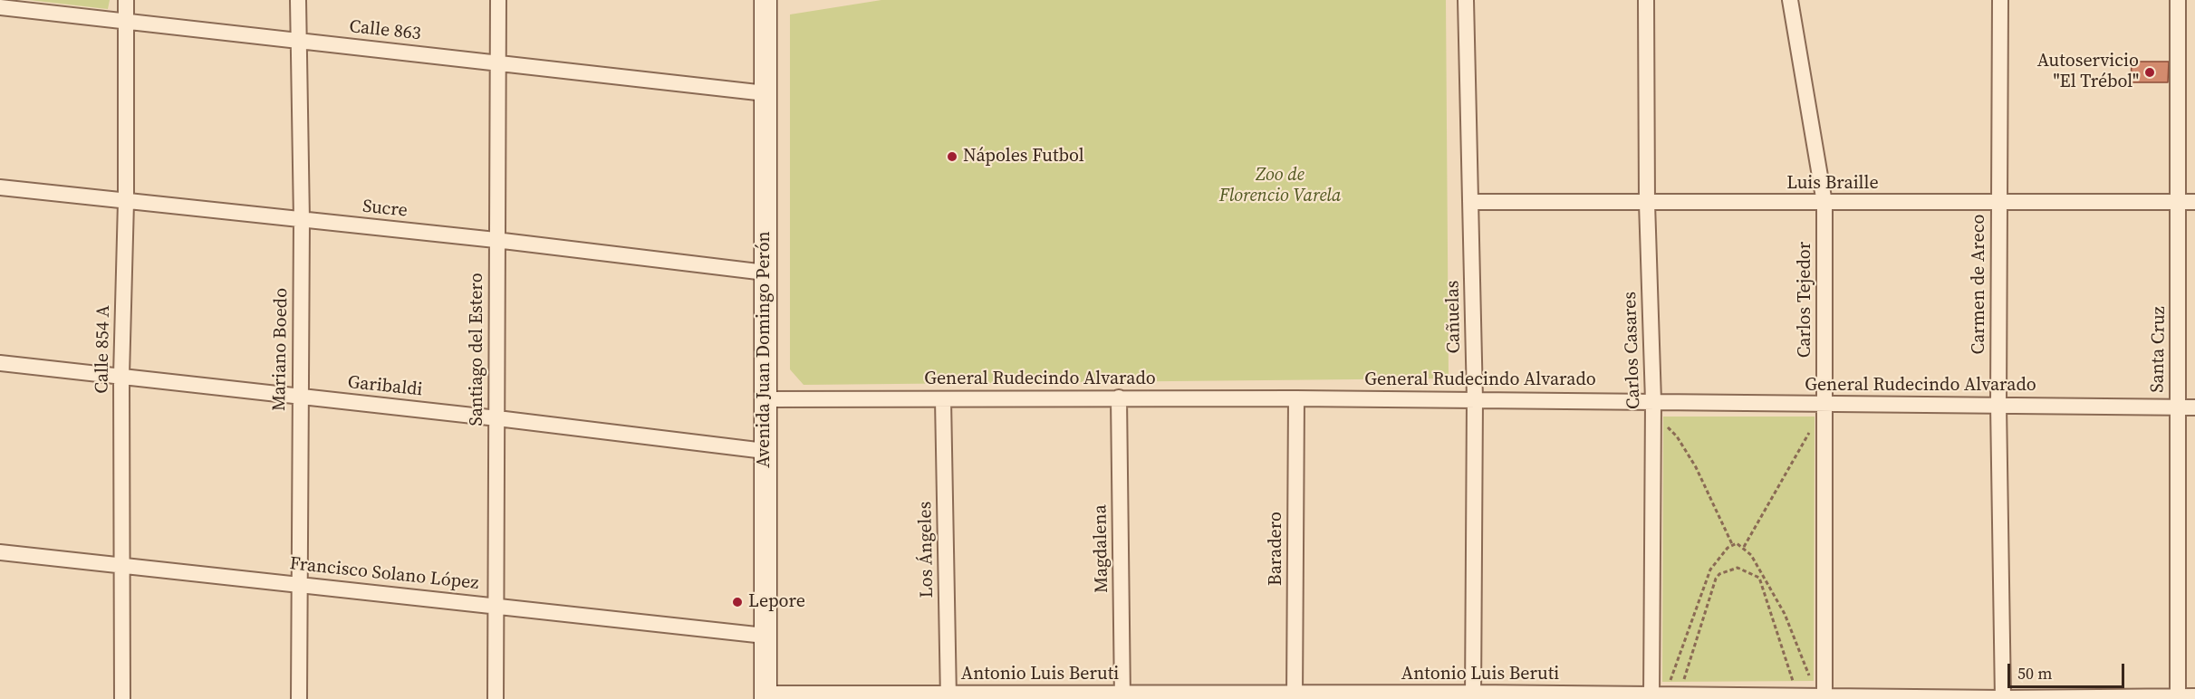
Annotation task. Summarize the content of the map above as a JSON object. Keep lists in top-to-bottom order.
{
  "streets": {
    "main road": ["Avenida Juan Domingo Perón"],
    "street": [
      "Calle 863",
      "Luis Braille",
      "Sucre",
      "Carmen de Areco",
      "Carlos Tejedor",
      "Cañuelas",
      "Calle 854 A",
      "Mariano Boedo",
      "Santiago del Estero",
      "Santa Cruz",
      "Carlos Casares",
      "General Rudecindo Alvarado",
      "Garibaldi",
      "Magdalena",
      "Baradero",
      "Los Ángeles",
      "Francisco Solano López",
      "Antonio Luis Beruti"
    ]
  },
  "crossings": [
    ["Calle 863", "Calle 854 A"],
    ["Calle 863", "Mariano Boedo"],
    ["Calle 863", "Santiago del Estero"],
    ["Calle 863", "Avenida Juan Domingo Perón"],
    ["Luis Braille", "Carmen de Areco"],
    ["Luis Braille", "Carlos Tejedor"],
    ["Luis Braille", "Cañuelas"],
    ["Luis Braille", "Santa Cruz"],
    ["Luis Braille", "Carlos Casares"],
    ["Sucre", "Calle 854 A"],
    ["Sucre", "Mariano Boedo"],
    ["Sucre", "Santiago del Estero"],
    ["Sucre", "Avenida Juan Domingo Perón"],
    ["Carmen de Areco", "General Rudecindo Alvarado"],
    ["Carmen de Areco", "Antonio Luis Beruti"],
    ["Carlos Tejedor", "General Rudecindo Alvarado"],
    ["Carlos Tejedor", "Antonio Luis Beruti"],
    ["Cañuelas", "General Rudecindo Alvarado"],
    ["Cañuelas", "Antonio Luis Beruti"],
    ["Calle 854 A", "Garibaldi"],
    ["Calle 854 A", "Francisco Solano López"],
    ["Mariano Boedo", "Garibaldi"],
    ["Mariano Boedo", "Francisco Solano López"],
    ["Santiago del Estero", "Garibaldi"],
    ["Santiago del Estero", "Francisco Solano López"],
    ["Avenida Juan Domingo Perón", "General Rudecindo Alvarado"],
    ["Avenida Juan Domingo Perón", "Garibaldi"],
    ["Avenida Juan Domingo Perón", "Francisco Solano López"],
    ["Avenida Juan Domingo Perón", "Antonio Luis Beruti"],
    ["Santa Cruz", "General Rudecindo Alvarado"],
    ["Santa Cruz", "Antonio Luis Beruti"],
    ["Carlos Casares", "General Rudecindo Alvarado"],
    ["Carlos Casares", "Antonio Luis Beruti"],
    ["General Rudecindo Alvarado", "Magdalena"],
    ["General Rudecindo Alvarado", "Baradero"],
    ["General Rudecindo Alvarado", "Los Ángeles"],
    ["Magdalena", "Antonio Luis Beruti"],
    ["Baradero", "Antonio Luis Beruti"],
    ["Los Ángeles", "Antonio Luis Beruti"]
  ],
  "parks": ["Zoo de Florencio Varela"],
  "places": ["Autoservicio \"El Trébol\"", "Nápoles Futbol", "Lepore"],
  "scale_bar": "50 m"
}
